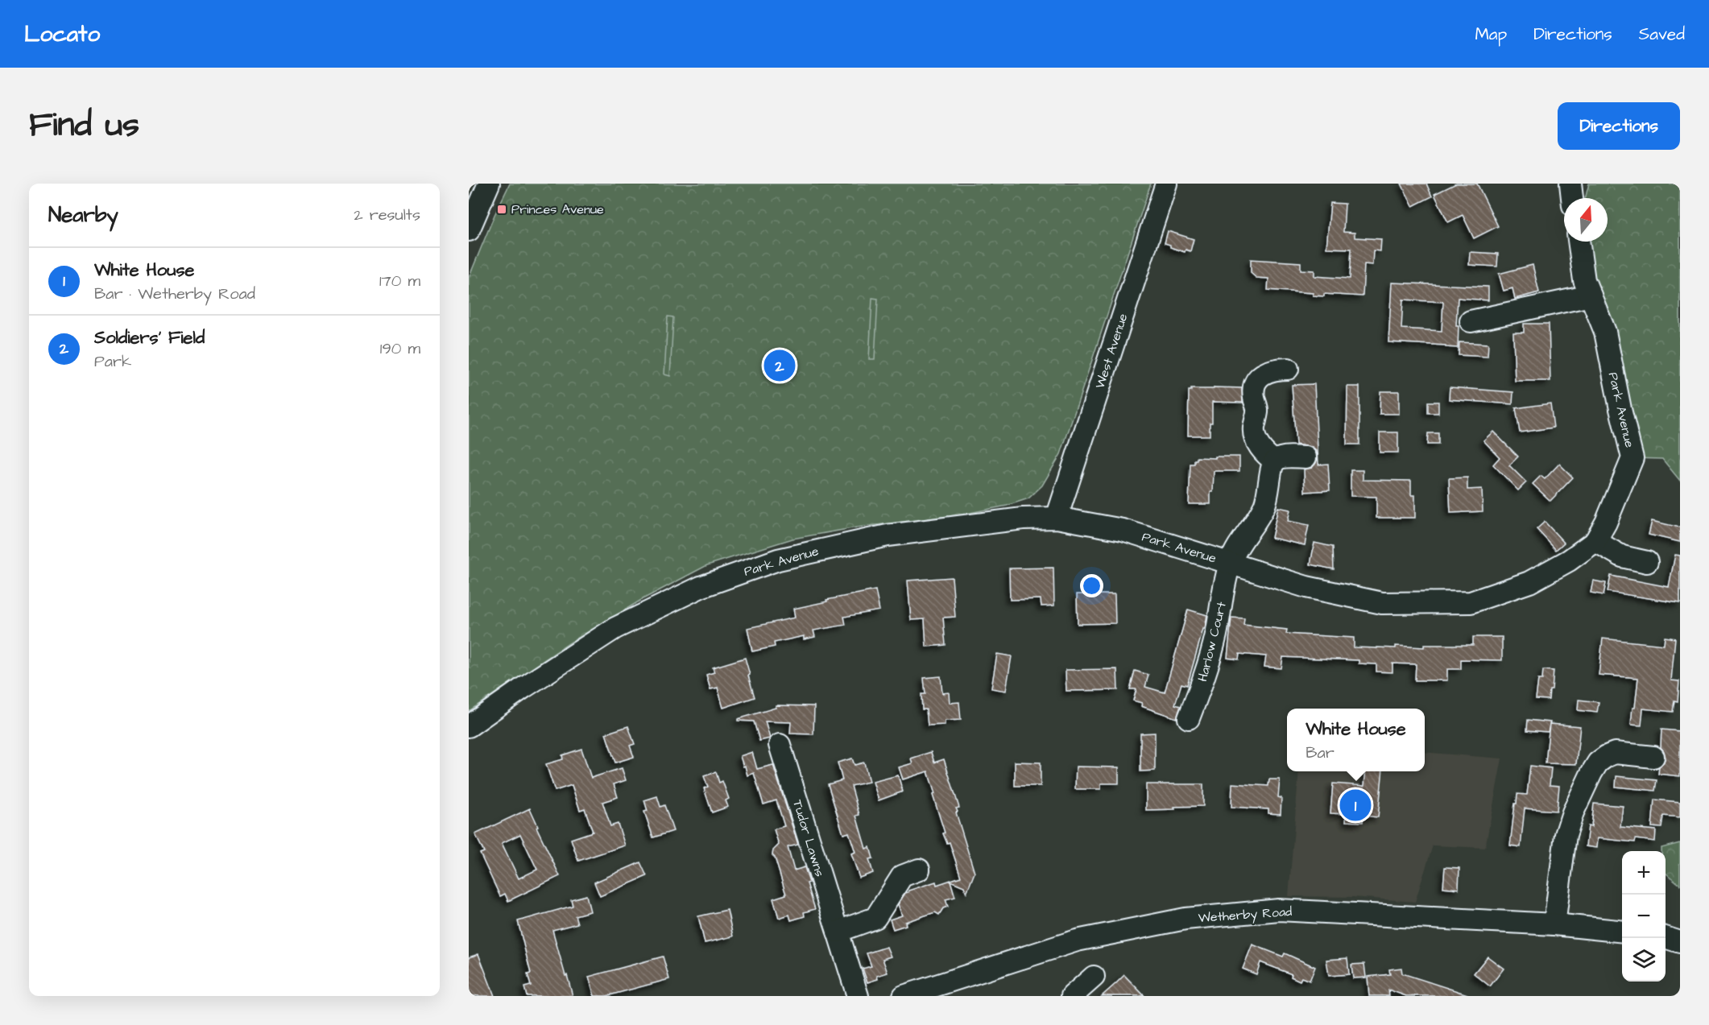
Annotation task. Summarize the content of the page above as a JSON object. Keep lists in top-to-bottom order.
{
  "streets": {
    "street": [
      "West Avenue",
      "Park Avenue",
      "Harlow Court",
      "Tudor Lawns",
      "Wetherby Road"
    ]
  },
  "crossings": [
    ["West Avenue", "Park Avenue"],
    ["Park Avenue", "Harlow Court"]
  ],
  "places": {
    "transit": ["Princes Avenue"]
  },
  "north": "top",
  "page": {
    "header": "Locato",
    "nav": ["Map", "Directions", "Saved"],
    "title": "Find us",
    "buttons": "Directions",
    "heading": ["Nearby", "2 results"],
    "list": [
      {
        "mark": "1",
        "name": "White House",
        "note": "Bar · Wetherby Road",
        "value": "170 m"
      },
      {
        "mark": "2",
        "name": "Soldiers' Field",
        "note": "Park",
        "value": "190 m"
      }
    ],
    "pins": ["2", "1"],
    "popup": ["White House", "Bar"],
    "map_buttons": ["+", "−"]
  }
}
